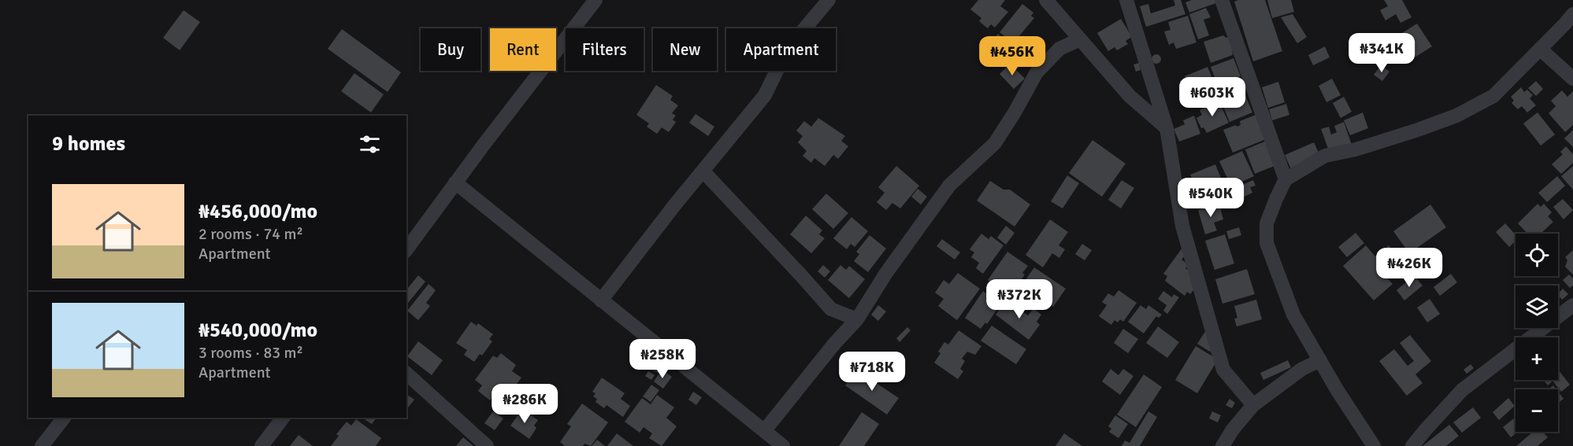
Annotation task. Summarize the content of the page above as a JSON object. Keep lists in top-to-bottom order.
{
  "page": {
    "chip": [
      "Buy",
      "Rent",
      "Filters",
      "New",
      "Apartment"
    ],
    "price": [
      "₦341K",
      "₦456K",
      "₦603K",
      "₦540K",
      "₦426K",
      "₦372K",
      "₦258K",
      "₦718K",
      "₦286K"
    ],
    "heading": "9 homes",
    "list": [
      {
        "name": "₦456,000/mo",
        "note": "2 rooms · 74 m² · Apartment"
      },
      {
        "name": "₦540,000/mo",
        "note": "3 rooms · 83 m² · Apartment"
      }
    ],
    "map_buttons": ["+", "−"]
  }
}
